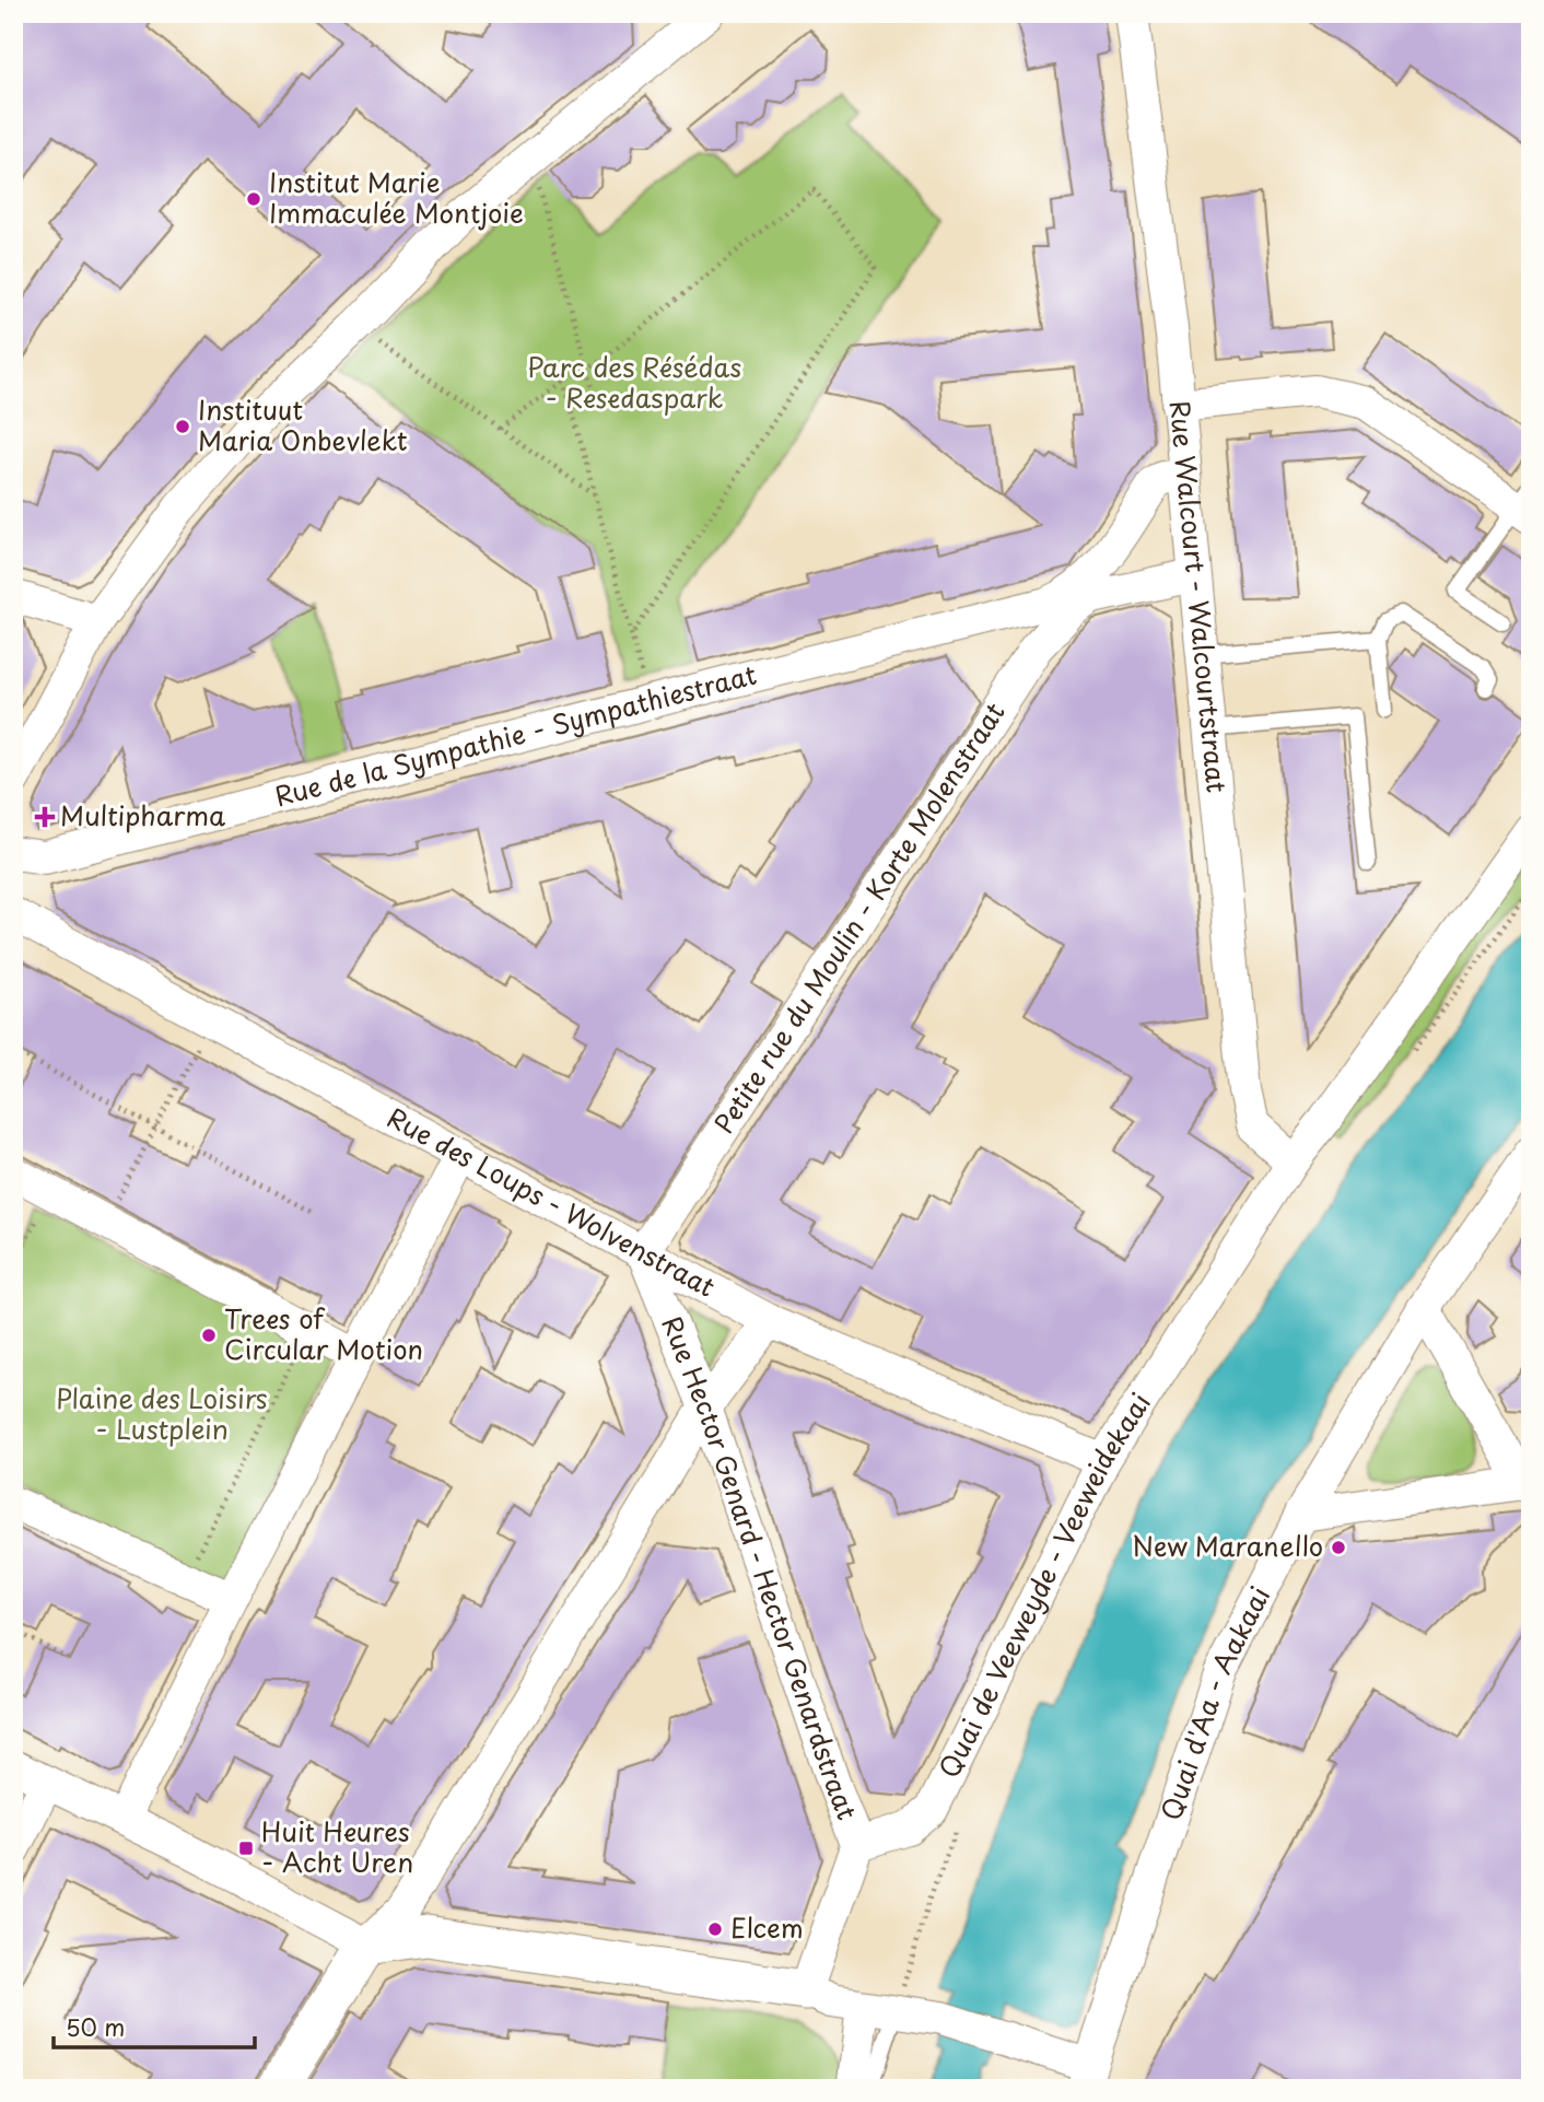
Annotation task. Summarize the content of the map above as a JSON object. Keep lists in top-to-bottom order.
{
  "streets": {
    "street": [
      "Rue Walcourt - Walcourtstraat",
      "Rue de la Sympathie - Sympathiestraat",
      "Petite rue du Moulin - Korte Molenstraat",
      "Rue des Loups - Wolvenstraat",
      "Rue Hector Genard - Hector Genardstraat",
      "Quai de Veeweyde - Veeweidekaai",
      "Quai d'Aa - Aakaai"
    ]
  },
  "crossings": [
    ["Rue Walcourt - Walcourtstraat", "Rue de la Sympathie - Sympathiestraat"],
    ["Rue Walcourt - Walcourtstraat", "Petite rue du Moulin - Korte Molenstraat"],
    ["Rue Walcourt - Walcourtstraat", "Quai de Veeweyde - Veeweidekaai"],
    ["Rue de la Sympathie - Sympathiestraat", "Petite rue du Moulin - Korte Molenstraat"],
    ["Petite rue du Moulin - Korte Molenstraat", "Rue des Loups - Wolvenstraat"],
    ["Petite rue du Moulin - Korte Molenstraat", "Rue Hector Genard - Hector Genardstraat"],
    ["Rue des Loups - Wolvenstraat", "Rue Hector Genard - Hector Genardstraat"],
    ["Rue des Loups - Wolvenstraat", "Quai de Veeweyde - Veeweidekaai"],
    ["Rue Hector Genard - Hector Genardstraat", "Quai de Veeweyde - Veeweidekaai"]
  ],
  "parks": ["Parc des Résédas - Resedaspark", "Plaine des Loisirs - Lustplein"],
  "places": {
    "other": [
      "Institut Marie Immaculée Montjoie",
      "Instituut Maria Onbevlekt",
      "Trees of Circular Motion",
      "New Maranello",
      "Elcem"
    ],
    "health": ["Multipharma"],
    "transit": ["Huit Heures - Acht Uren"]
  },
  "scale_bar": "50 m"
}
